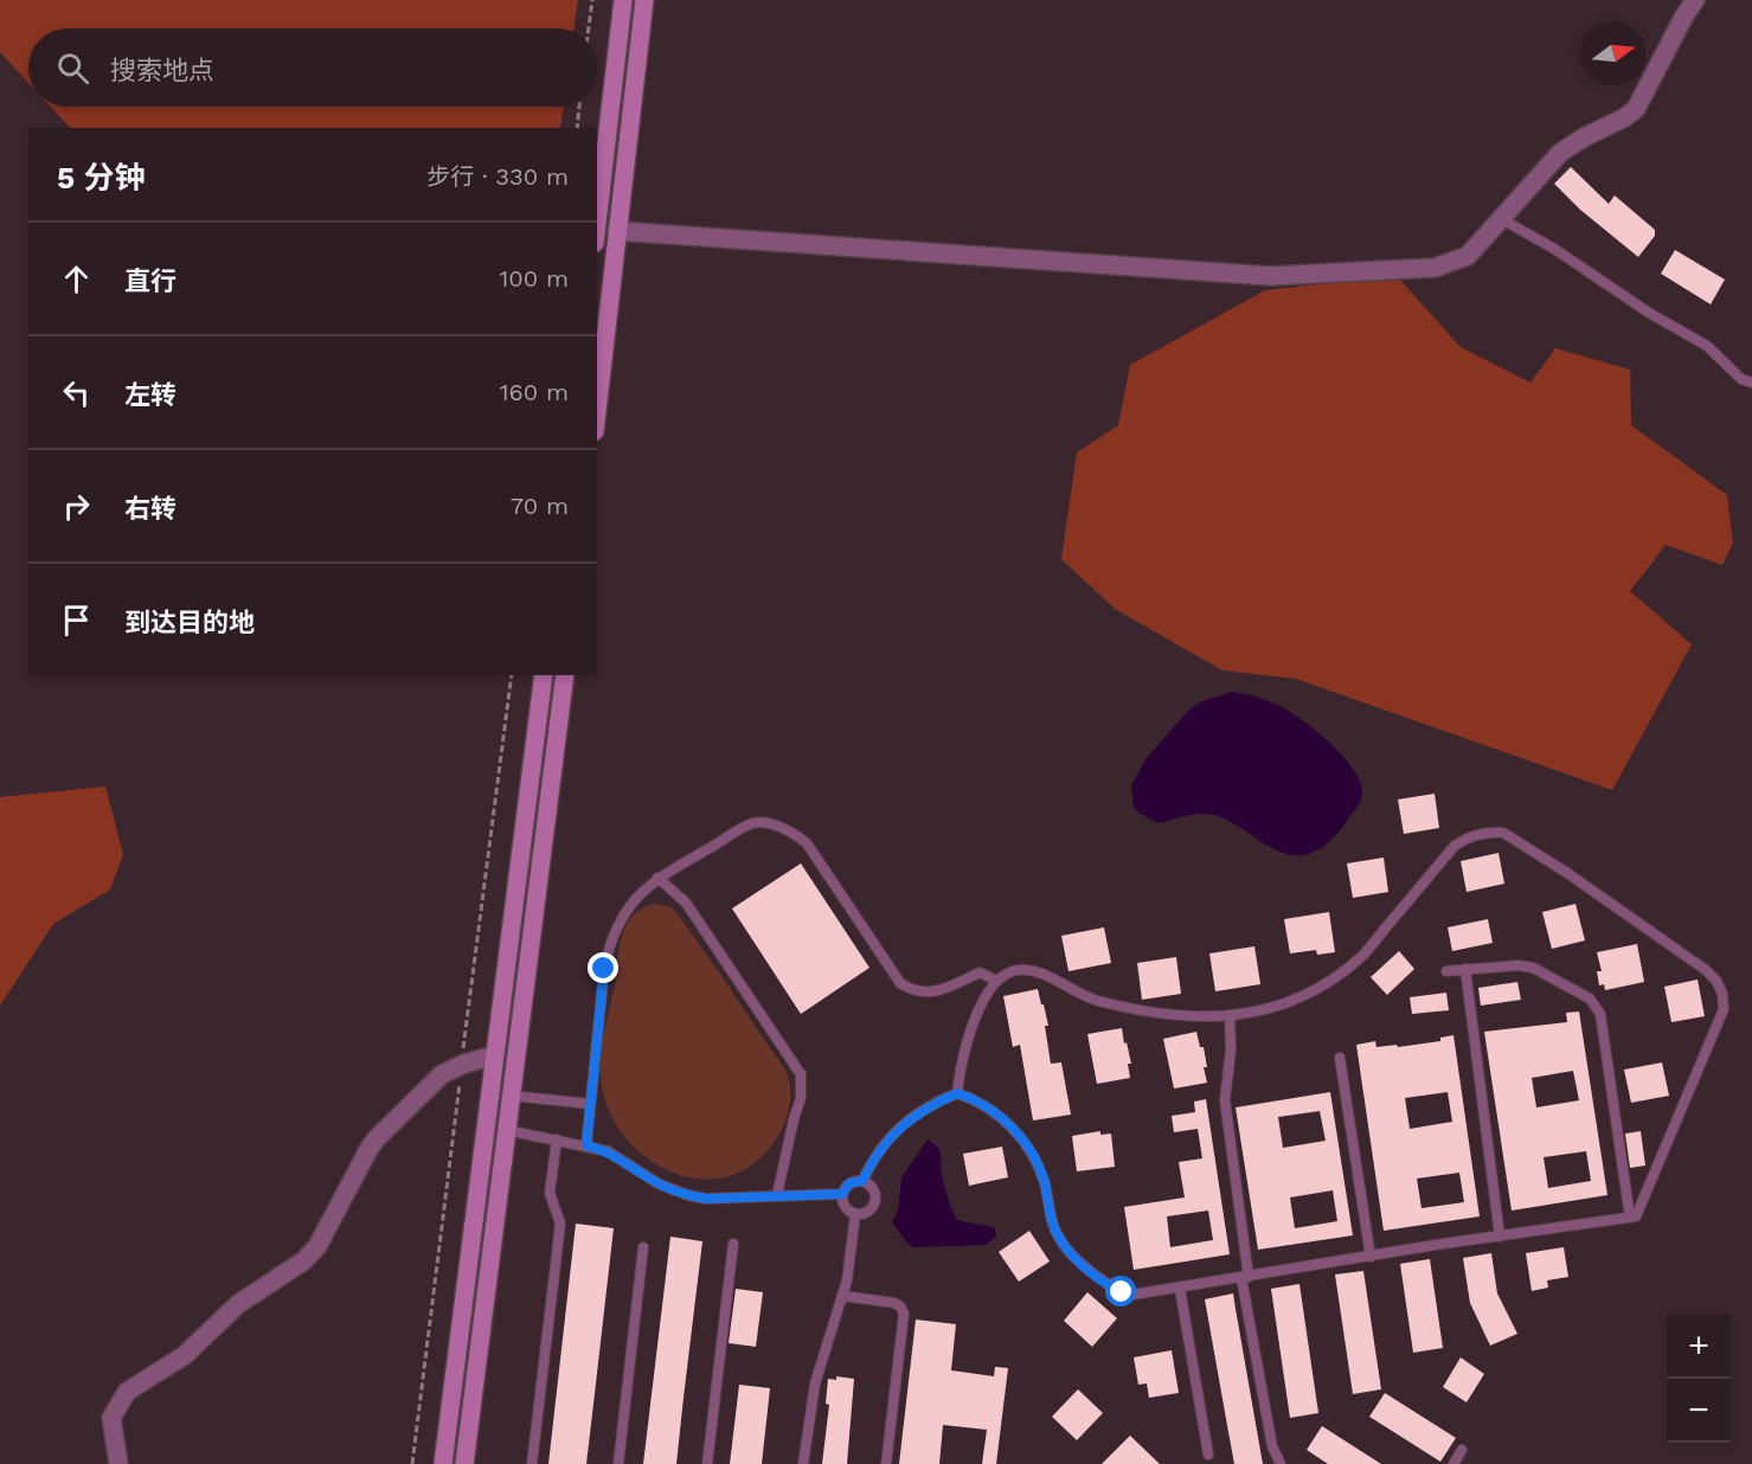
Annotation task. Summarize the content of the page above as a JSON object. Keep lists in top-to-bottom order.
{
  "north": "right",
  "page": {
    "search": "搜索地点",
    "heading": ["5 分钟", "步行 · 330 m"],
    "list": [
      ["直行", "100 m"],
      ["左转", "160 m"],
      ["右转", "70 m"],
      "到达目的地"
    ],
    "map_buttons": ["+", "−"]
  }
}
